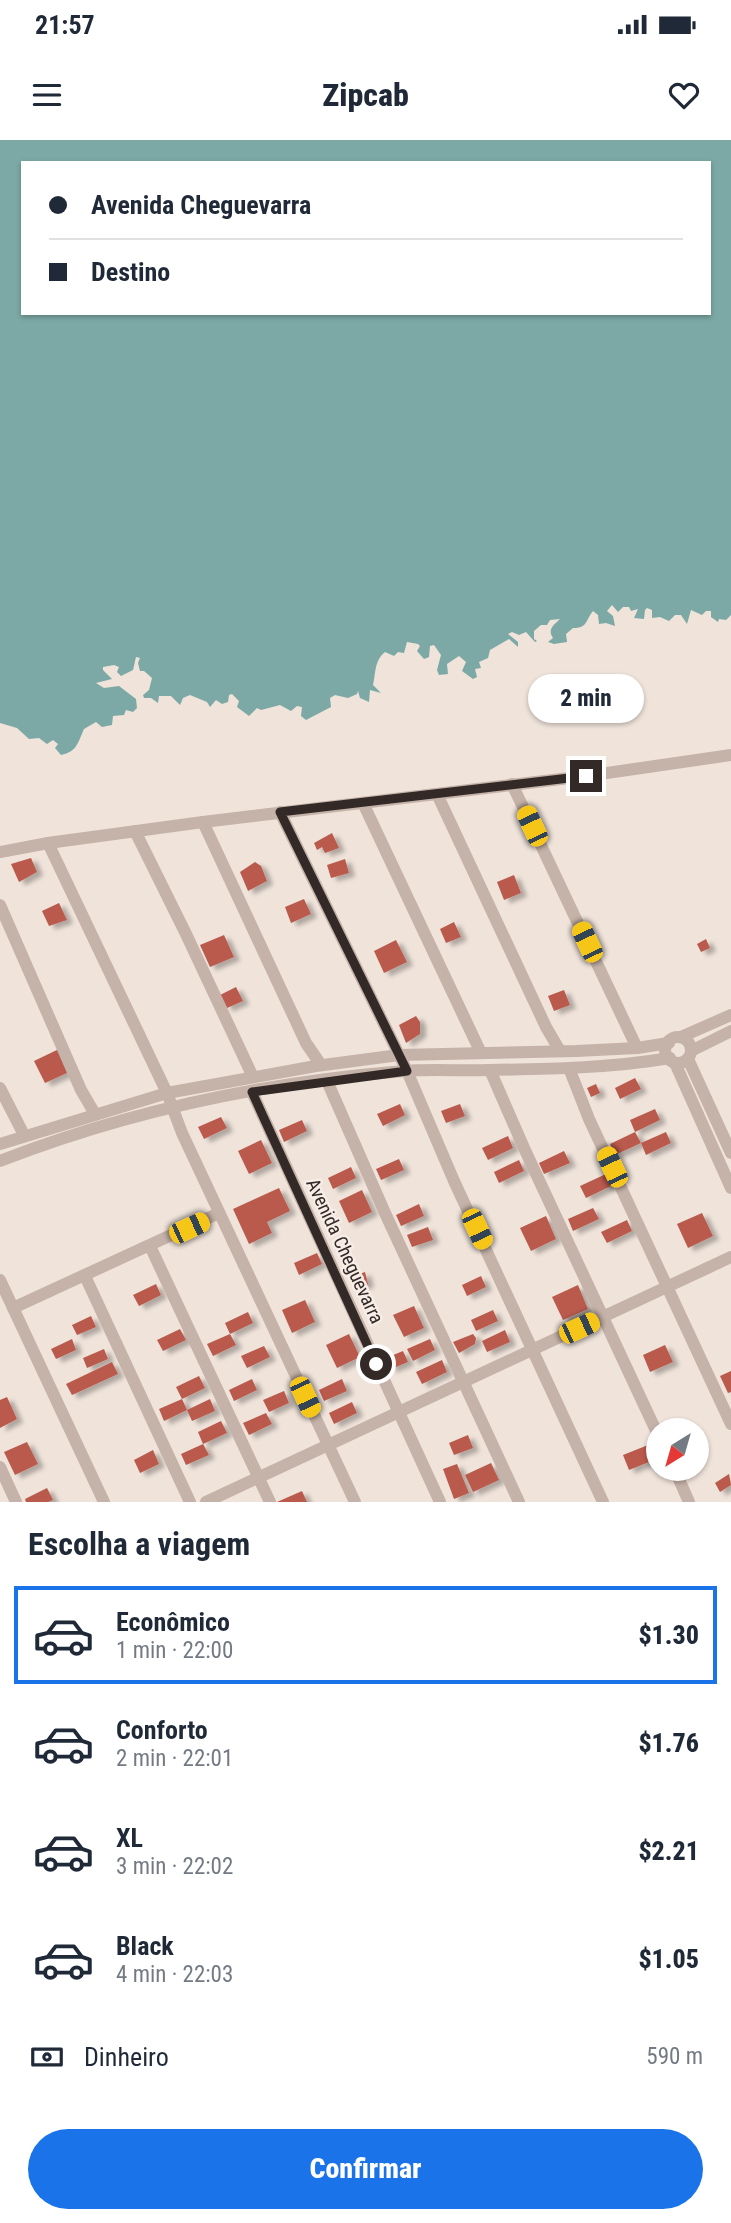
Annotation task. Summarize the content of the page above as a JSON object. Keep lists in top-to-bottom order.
{
  "streets": {
    "street": ["Avenida Cheguevarra"]
  },
  "north": "bottom left",
  "page": {
    "status": "21:57",
    "header": "Zipcab",
    "banner": ["Avenida Cheguevarra", "Destino"],
    "bubble": "2 min",
    "heading": "Escolha a viagem",
    "list": [
      {
        "name": "Econômico",
        "note": "1 min · 22:00",
        "value": "$1.30"
      },
      {
        "name": "Conforto",
        "note": "2 min · 22:01",
        "value": "$1.76"
      },
      {
        "name": "XL",
        "note": "3 min · 22:02",
        "value": "$2.21"
      },
      {
        "name": "Black",
        "note": "4 min · 22:03",
        "value": "$1.05"
      }
    ],
    "pay": ["Dinheiro", "590 m"],
    "buttons": "Confirmar"
  }
}
